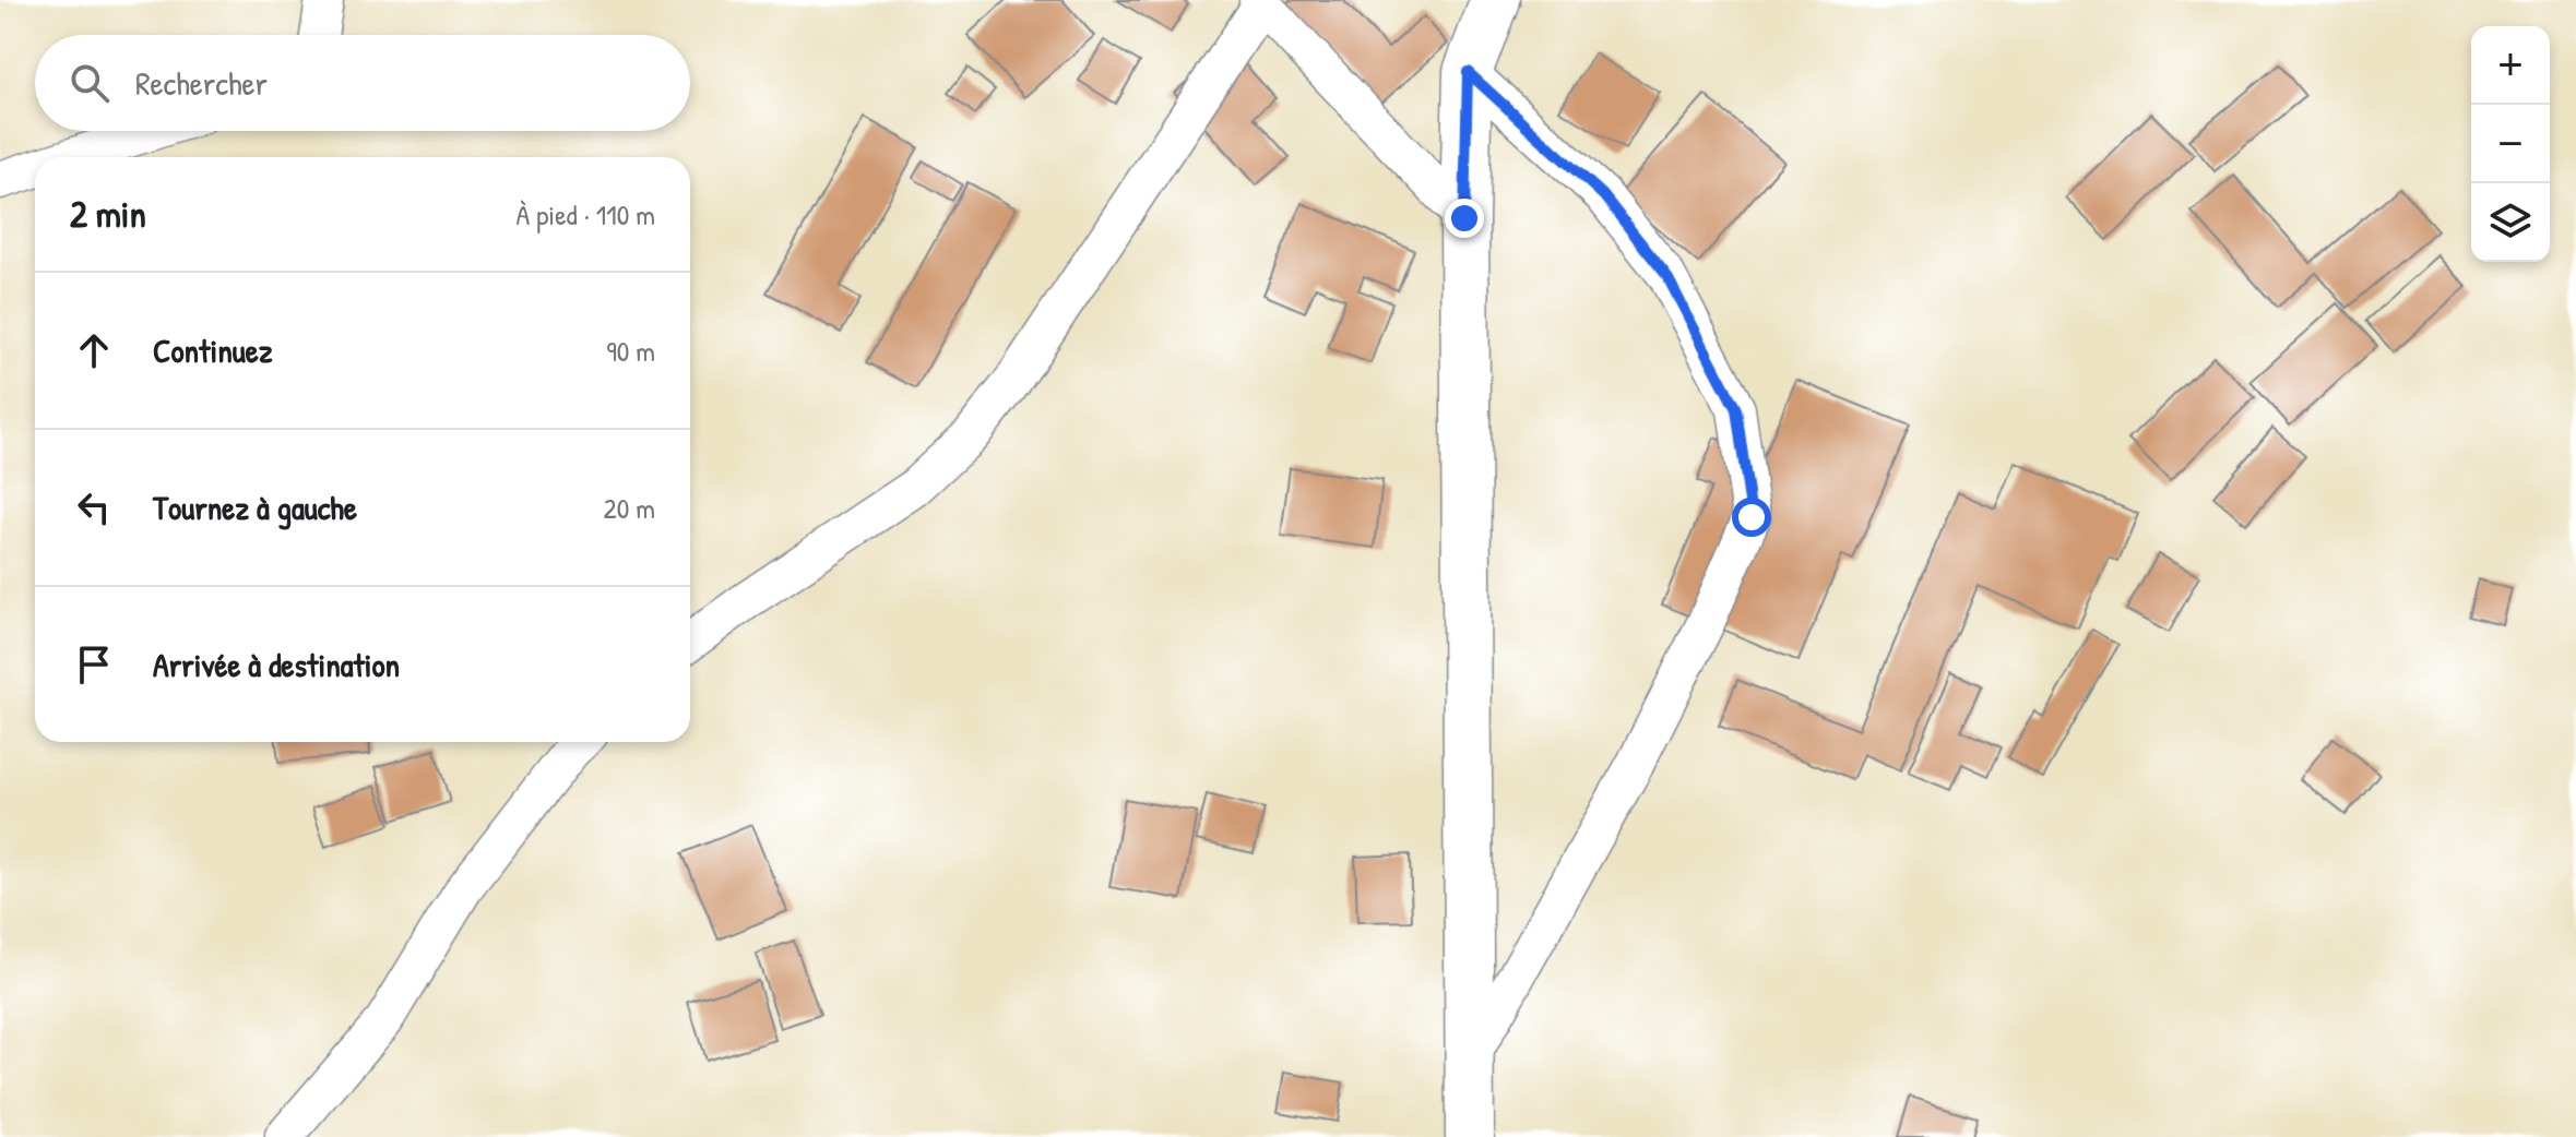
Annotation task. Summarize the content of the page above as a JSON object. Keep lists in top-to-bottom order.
{
  "page": {
    "map_buttons": ["+", "−"],
    "search": "Rechercher",
    "heading": ["2 min", "À pied · 110 m"],
    "list": [
      ["Continuez", "90 m"],
      ["Tournez à gauche", "20 m"],
      "Arrivée à destination"
    ]
  }
}
